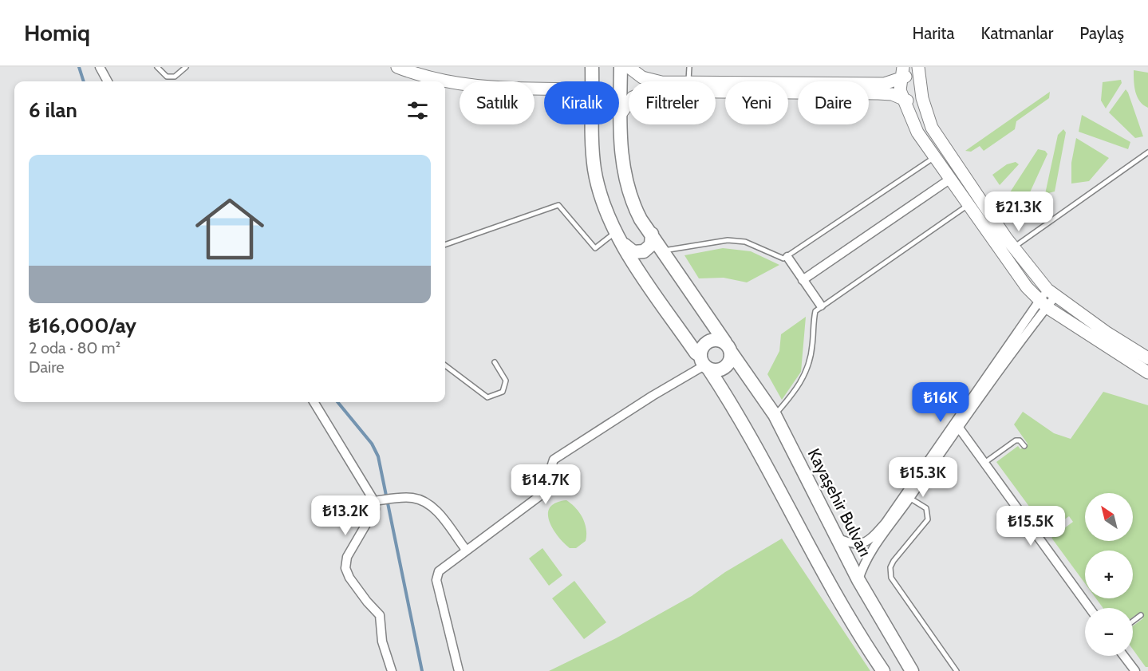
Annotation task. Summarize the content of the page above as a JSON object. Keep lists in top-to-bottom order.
{
  "streets": {
    "main road": ["Kayaşehir Bulvarı"]
  },
  "north": "top left",
  "page": {
    "header": "Homiq",
    "nav": ["Harita", "Katmanlar", "Paylaş"],
    "chip": [
      "Satılık",
      "Kiralık",
      "Filtreler",
      "Yeni",
      "Daire"
    ],
    "heading": "6 ilan",
    "list": [
      {
        "name": "₺16,000/ay",
        "note": "2 oda · 80 m² · Daire"
      }
    ],
    "price": [
      "₺21.3K",
      "₺16K",
      "₺15.3K",
      "₺14.7K",
      "₺13.2K",
      "₺15.5K"
    ],
    "map_buttons": ["+", "−"]
  }
}
